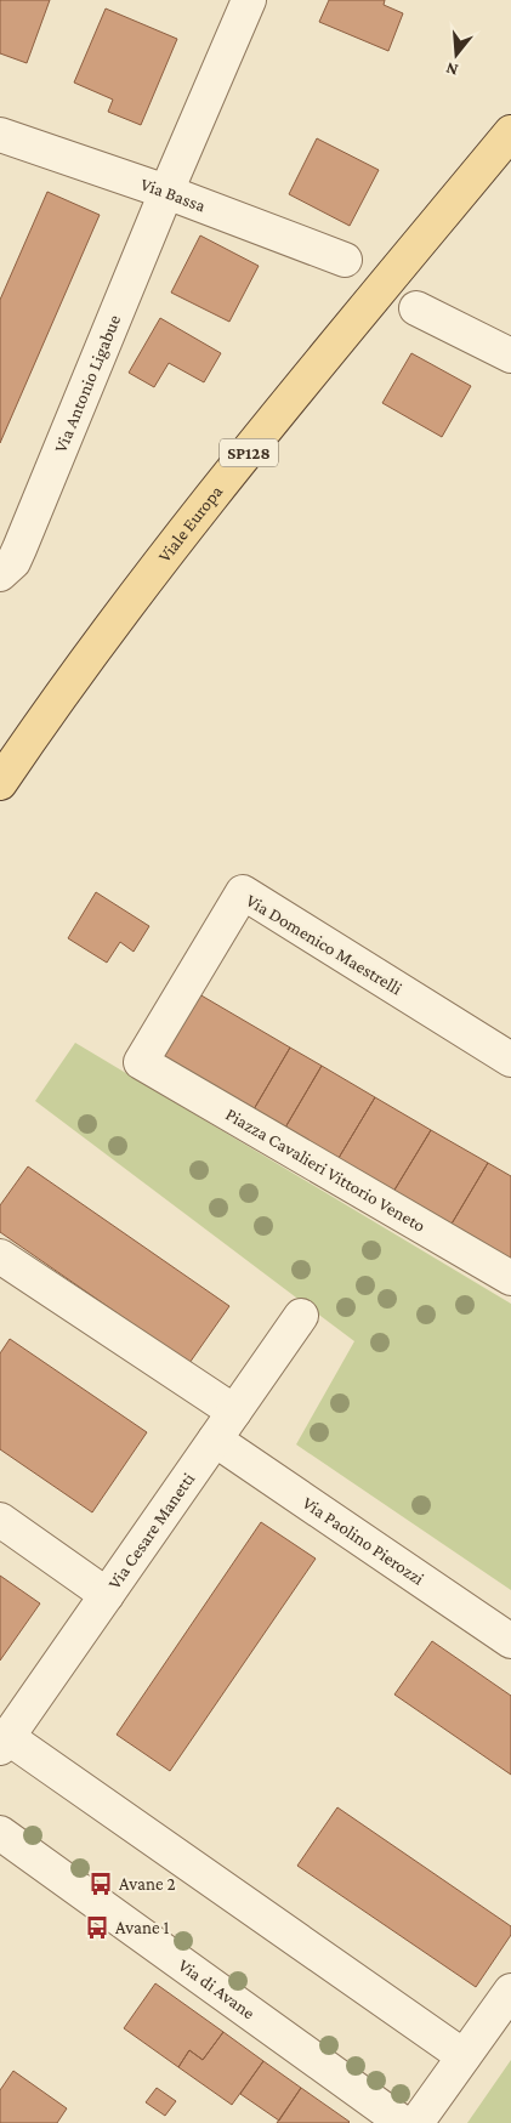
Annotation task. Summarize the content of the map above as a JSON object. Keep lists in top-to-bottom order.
{
  "streets": {
    "main road": ["SP128", "Viale Europa"],
    "street": [
      "Via Bassa",
      "Via Antonio Ligabue",
      "Via Domenico Maestrelli",
      "Piazza Cavalieri Vittorio Veneto",
      "Via Cesare Manetti",
      "Via Paolino Pierozzi",
      "Via di Avane"
    ]
  },
  "crossings": [
    ["Via Bassa", "Via Antonio Ligabue"],
    ["Via Domenico Maestrelli", "Piazza Cavalieri Vittorio Veneto"],
    ["Via Cesare Manetti", "Via Paolino Pierozzi"]
  ],
  "places": {
    "bus stop": ["Avane 2", "Avane 1"]
  },
  "north": "bottom"
}
